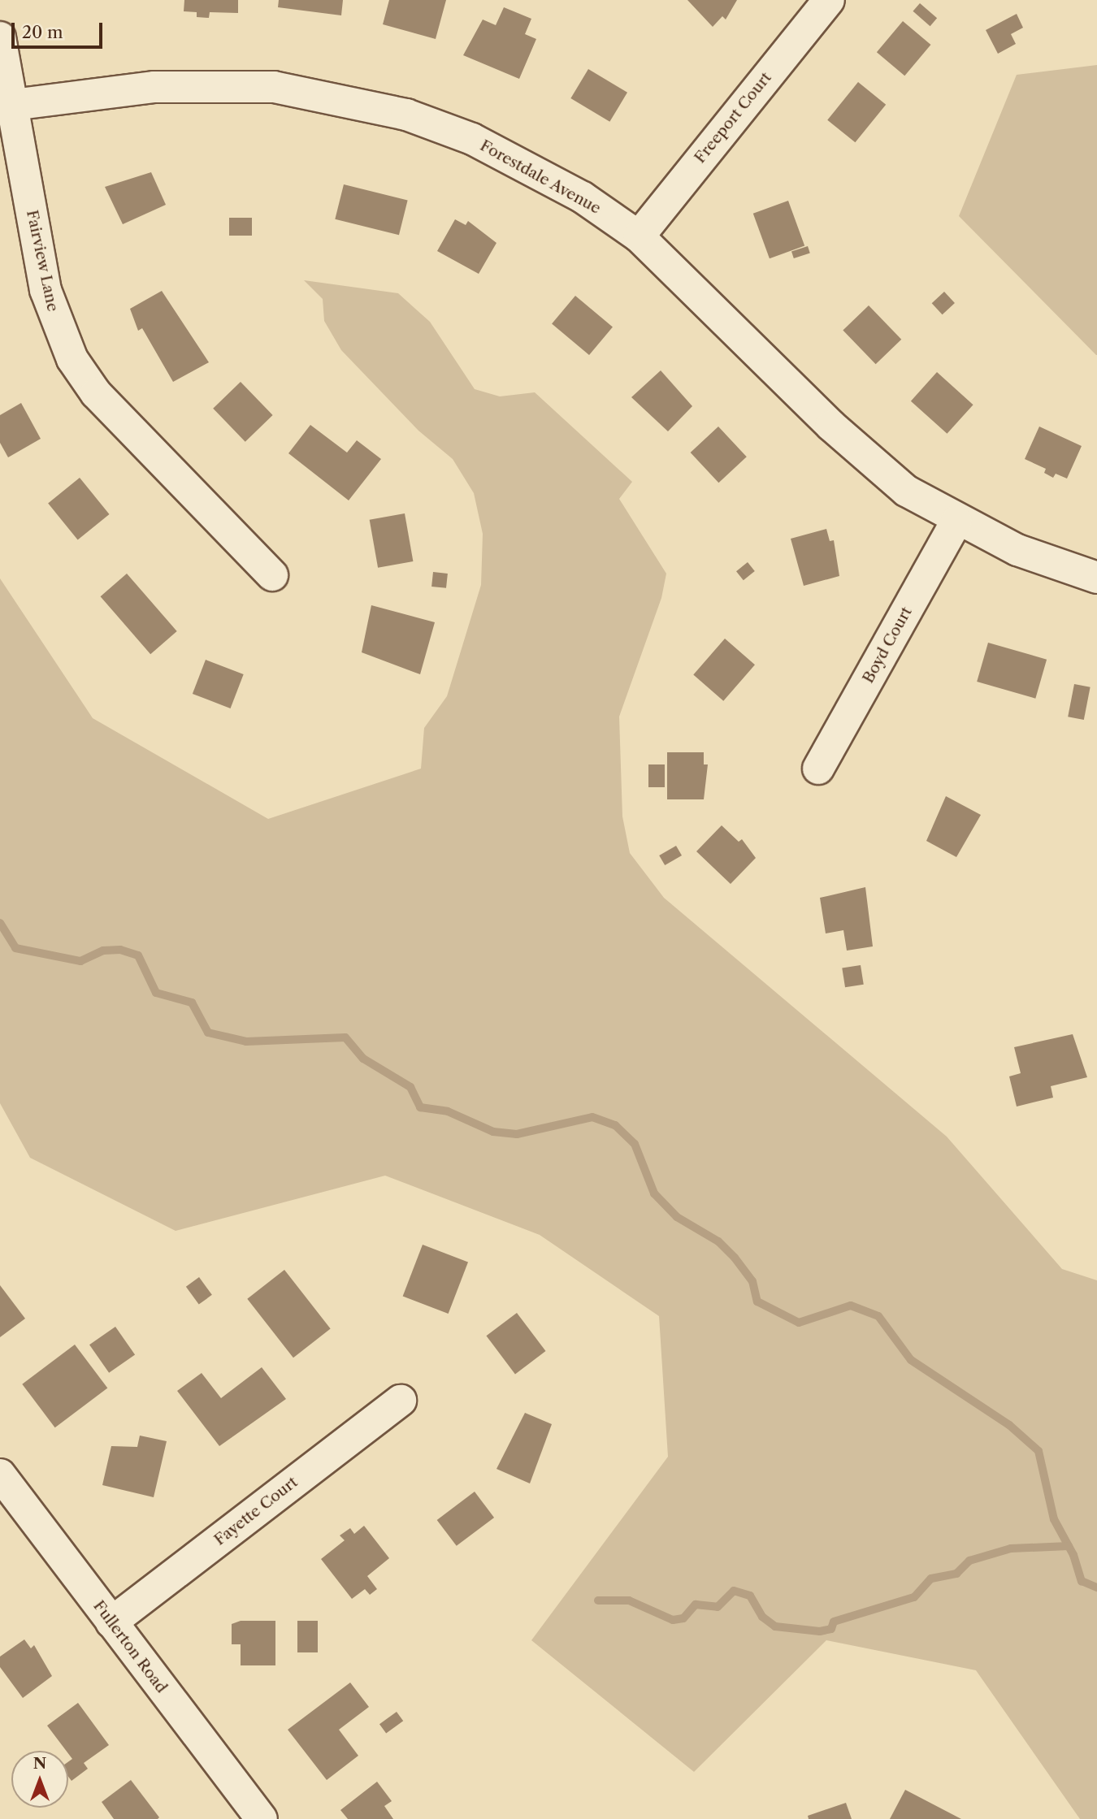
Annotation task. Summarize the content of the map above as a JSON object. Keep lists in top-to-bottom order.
{
  "streets": {
    "street": [
      "Freeport Court",
      "Forestdale Avenue",
      "Fairview Lane",
      "Boyd Court",
      "Fayette Court",
      "Fullerton Road"
    ]
  },
  "crossings": [
    ["Freeport Court", "Forestdale Avenue"],
    ["Forestdale Avenue", "Fairview Lane"],
    ["Forestdale Avenue", "Boyd Court"],
    ["Fayette Court", "Fullerton Road"]
  ],
  "scale_bar": "20 m",
  "north": "top"
}
